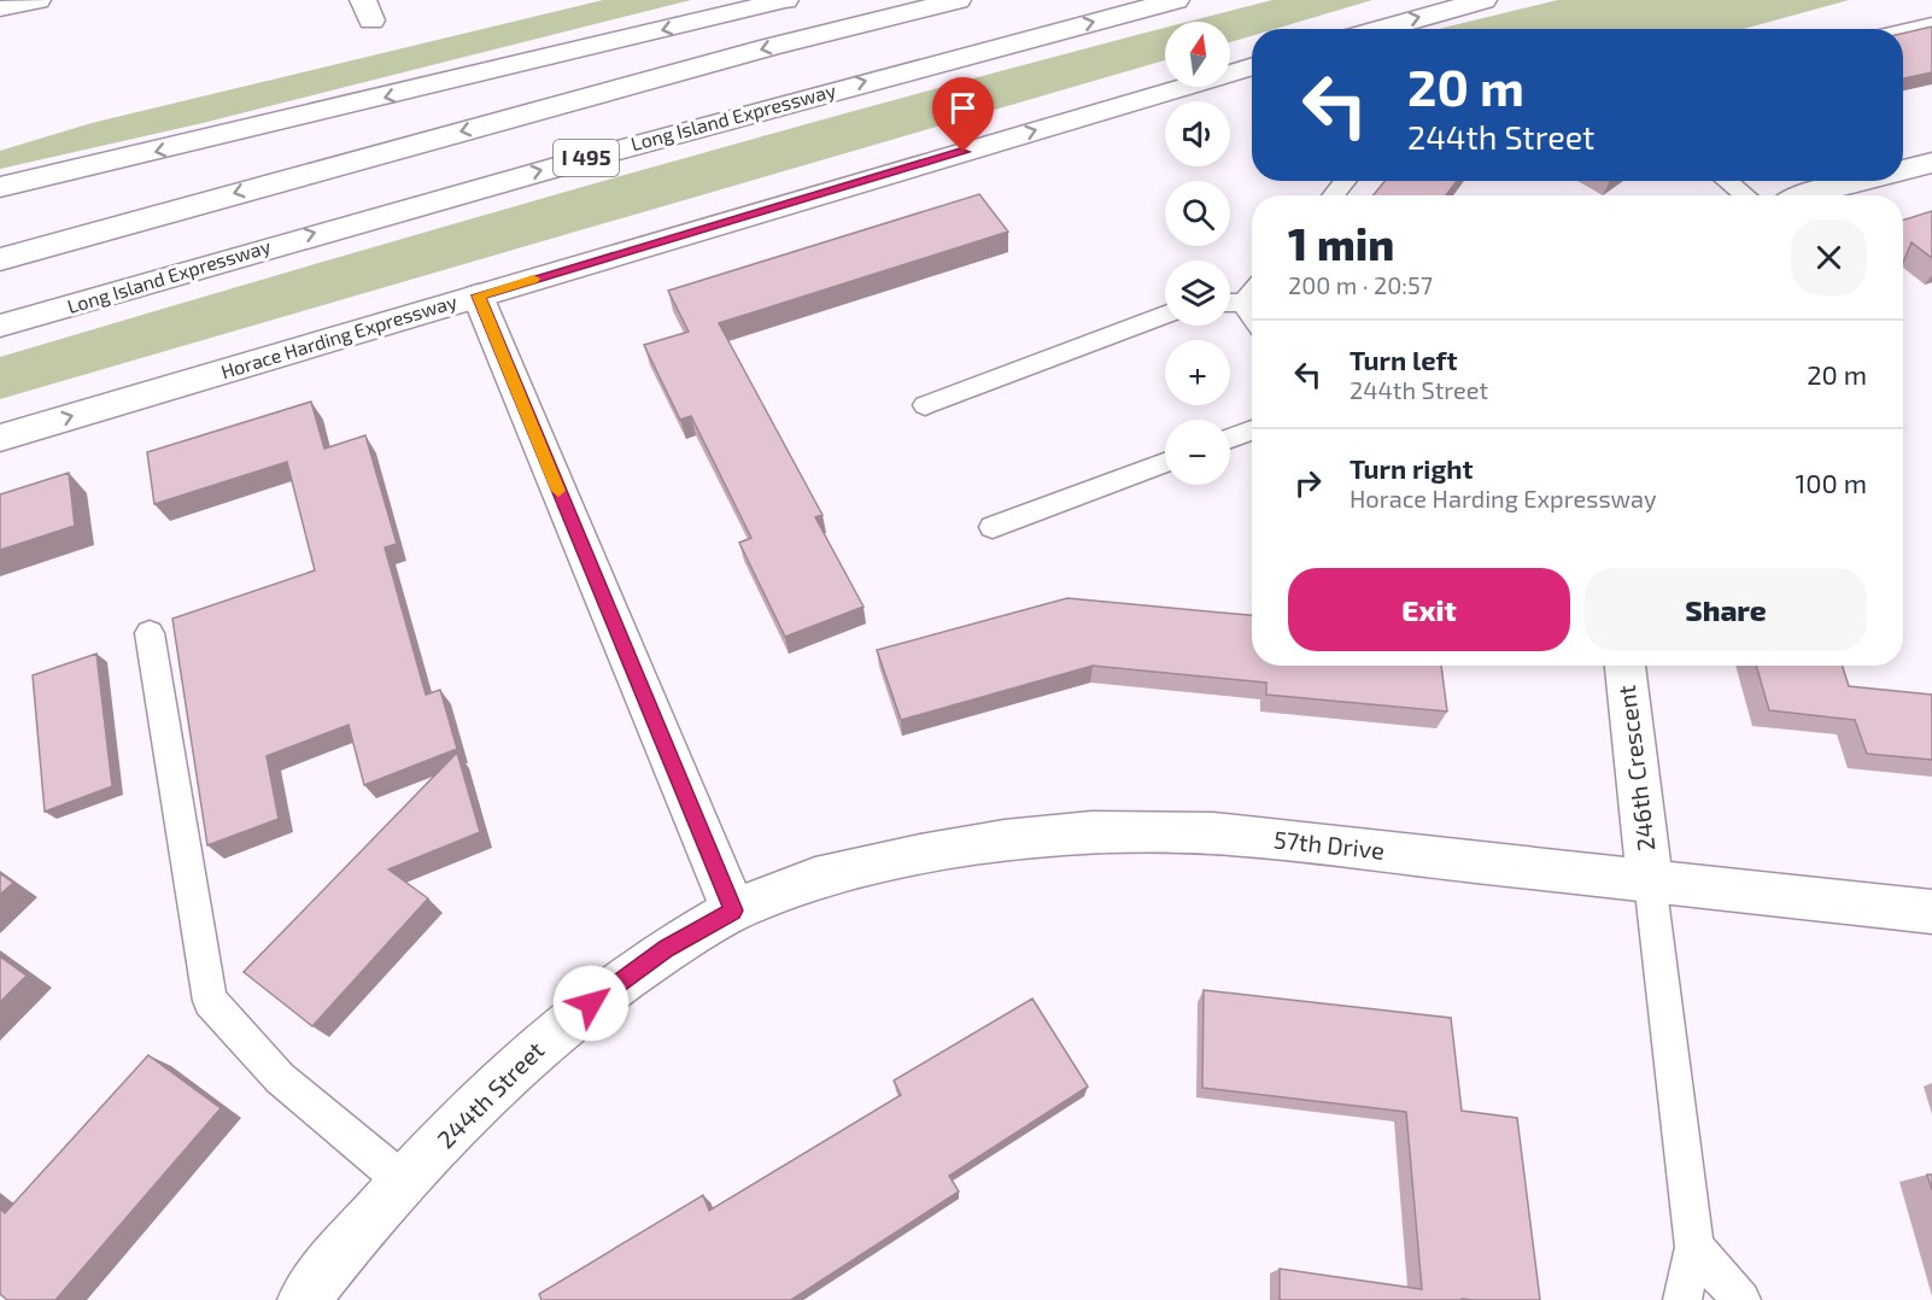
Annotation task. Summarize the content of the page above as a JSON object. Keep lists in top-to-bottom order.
{
  "streets": {
    "main road": [
      "Long Island Expressway",
      "I 495",
      "Horace Harding Expressway",
      "246th Crescent",
      "57th Drive",
      "244th Street"
    ]
  },
  "crossings": [
    ["246th Crescent", "57th Drive"],
    ["57th Drive", "244th Street"]
  ],
  "north": "top",
  "page": {
    "map_buttons": ["+", "−"],
    "turn": ["20 m", "244th Street"],
    "heading": ["1 min", "200 m · 20:57"],
    "list": [
      {
        "name": "Turn left",
        "note": "244th Street",
        "value": "20 m"
      },
      {
        "name": "Turn right",
        "note": "Horace Harding Expressway",
        "value": "100 m"
      }
    ],
    "buttons": ["Exit", "Share"]
  }
}
